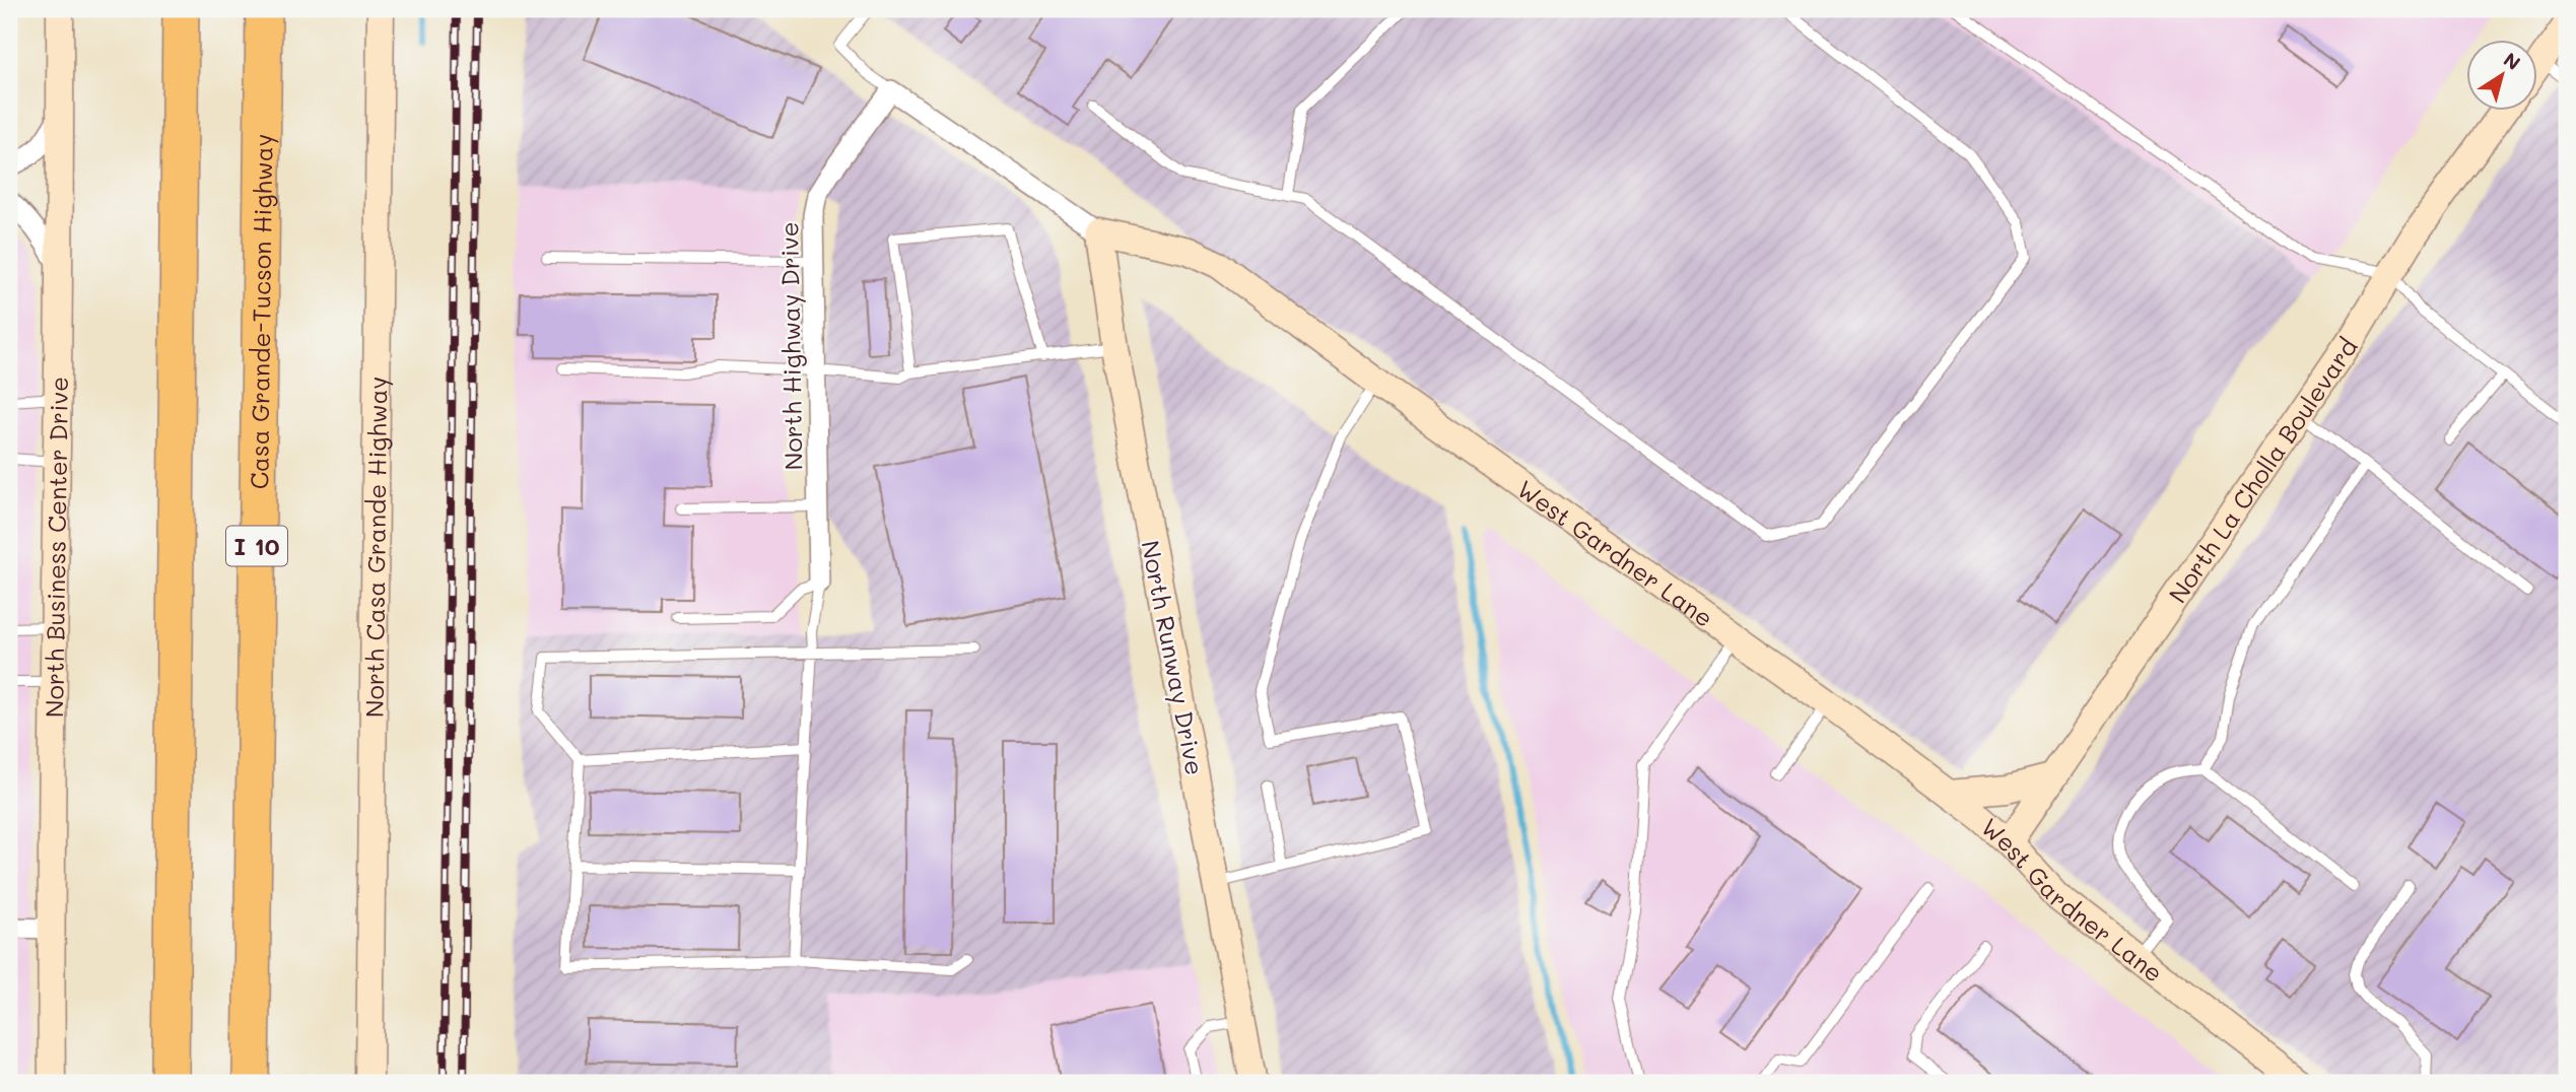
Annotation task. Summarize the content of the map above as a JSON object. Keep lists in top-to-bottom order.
{
  "streets": {
    "highway": ["Casa Grande-Tucson Highway", "I 10"],
    "street": [
      "North Highway Drive",
      "North La Cholla Boulevard",
      "North Business Center Drive",
      "North Casa Grande Highway",
      "West Gardner Lane",
      "North Runway Drive"
    ]
  },
  "crossings": [
    ["North Highway Drive", "West Gardner Lane"],
    ["North La Cholla Boulevard", "West Gardner Lane"],
    ["West Gardner Lane", "North Runway Drive"]
  ],
  "north": "top right"
}
